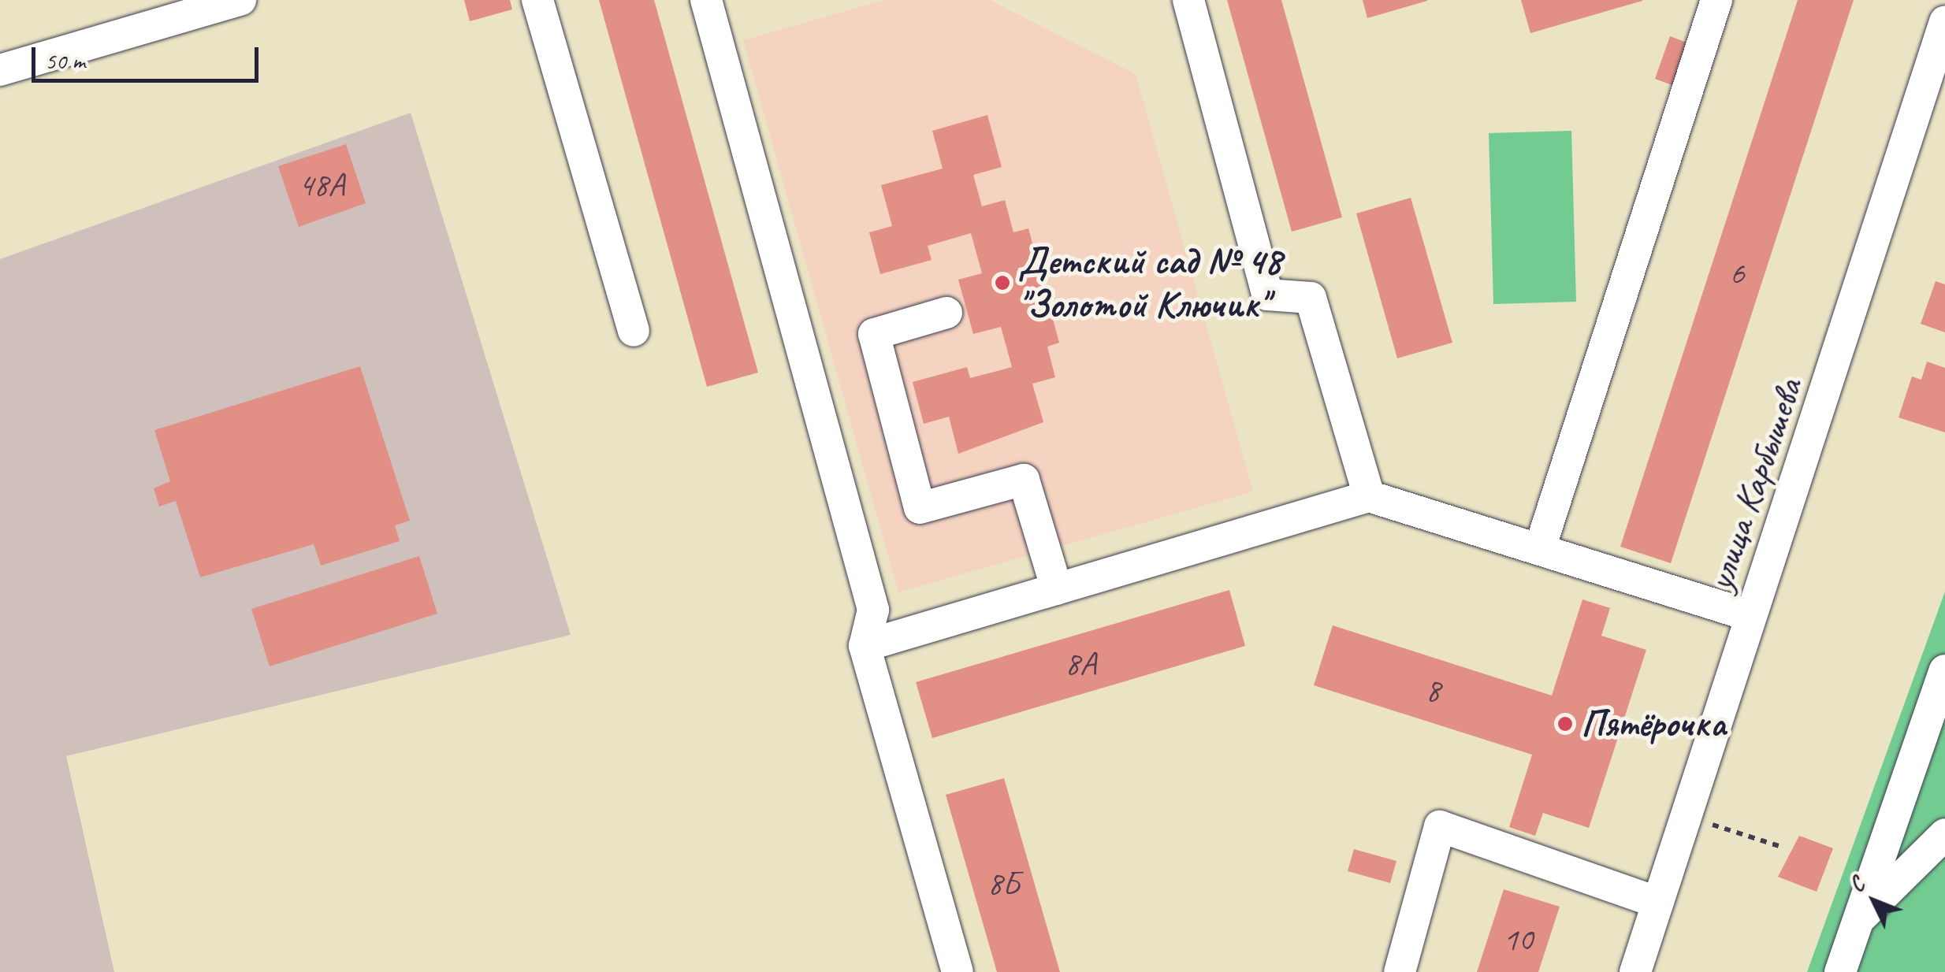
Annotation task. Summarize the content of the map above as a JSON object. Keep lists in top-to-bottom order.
{
  "streets": {
    "street": ["улица Карбышева"]
  },
  "places": ["Детский сад № 48 \"Золотой Ключик\"", "Пятёрочка"],
  "house_numbers": [
    "48А",
    "6",
    "8А",
    "8",
    "8Б",
    "10"
  ],
  "scale_bar": "50 m",
  "north": "top left"
}
